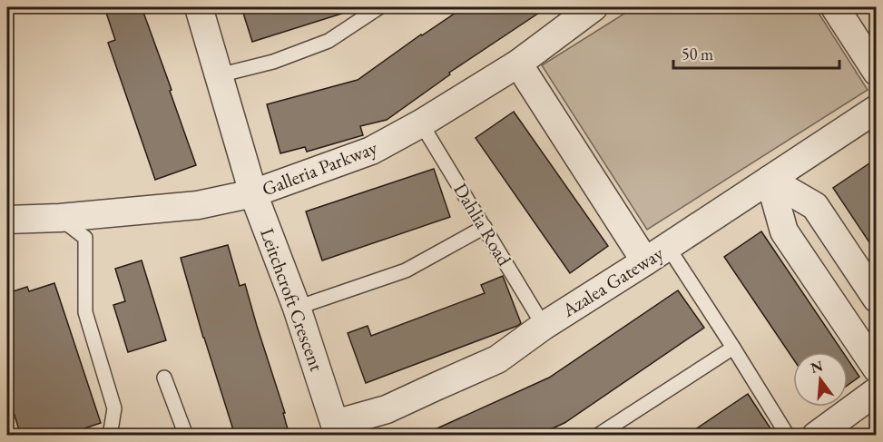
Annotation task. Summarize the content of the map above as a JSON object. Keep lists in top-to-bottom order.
{
  "streets": {
    "street": ["Galleria Parkway", "Azalea Gateway", "Leitchcroft Crescent"],
    "lane": ["Dahlia Road"]
  },
  "crossings": [
    ["Galleria Parkway", "Dahlia Road"],
    ["Galleria Parkway", "Leitchcroft Crescent"],
    ["Dahlia Road", "Azalea Gateway"],
    ["Azalea Gateway", "Leitchcroft Crescent"]
  ],
  "scale_bar": "50 m",
  "north": "top"
}
